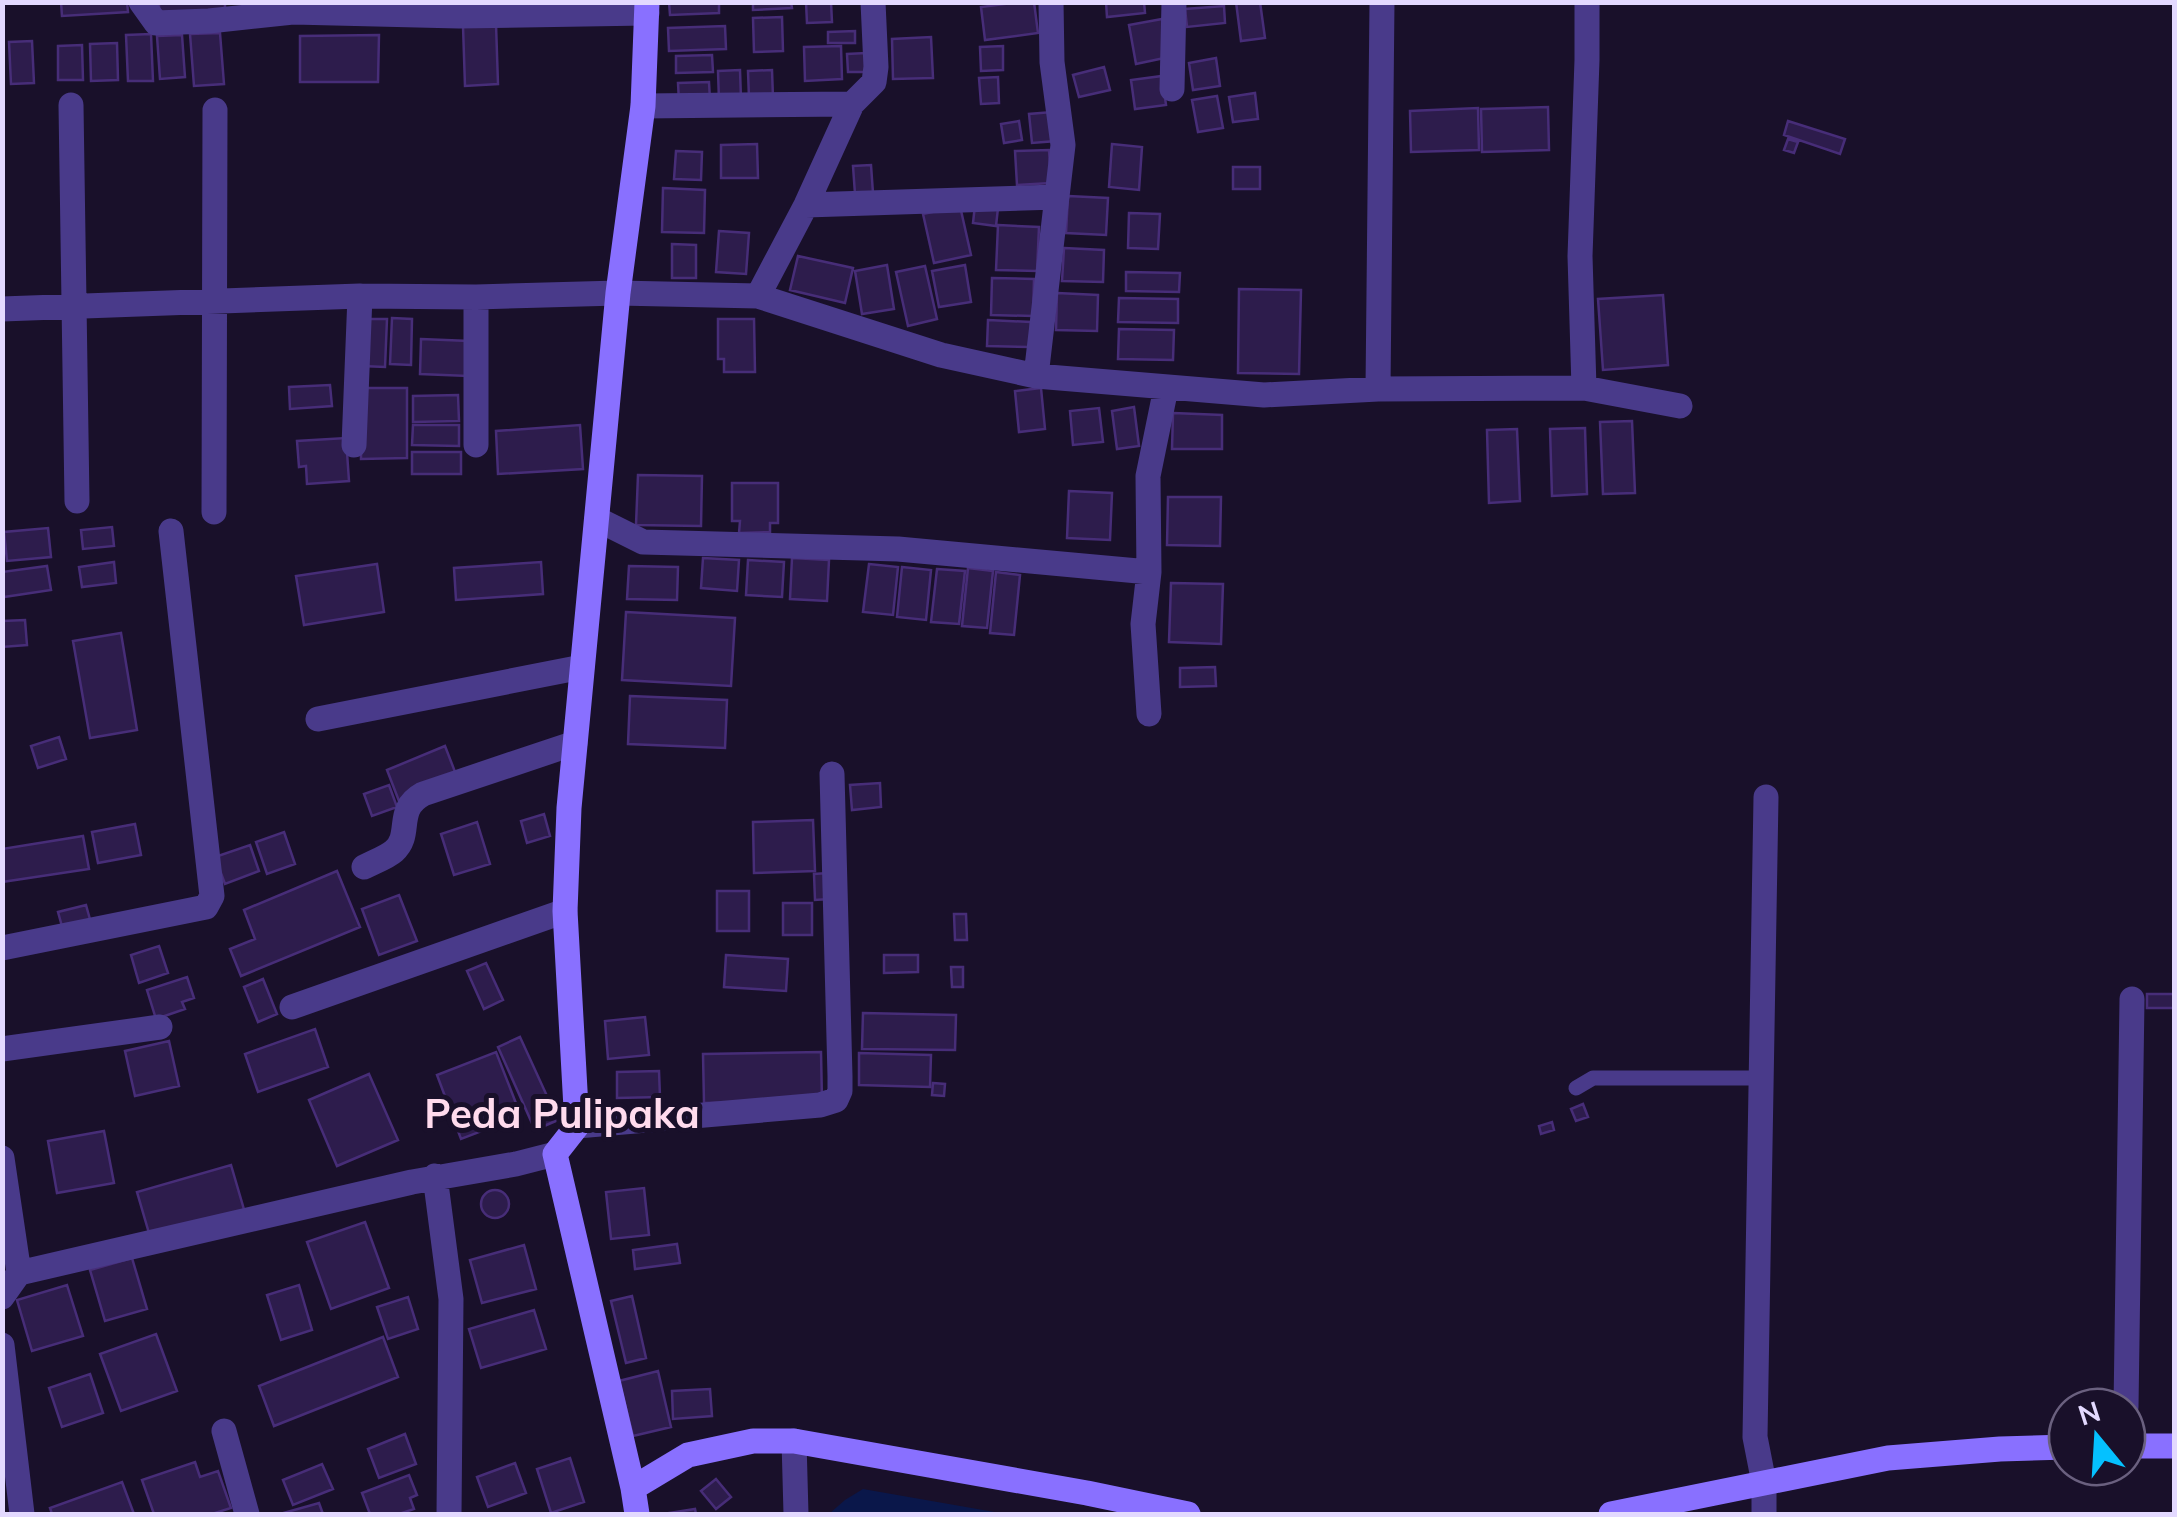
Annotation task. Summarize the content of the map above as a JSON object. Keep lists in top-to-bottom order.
{
  "districts": ["Peda Pulipaka"],
  "north": "top"
}
